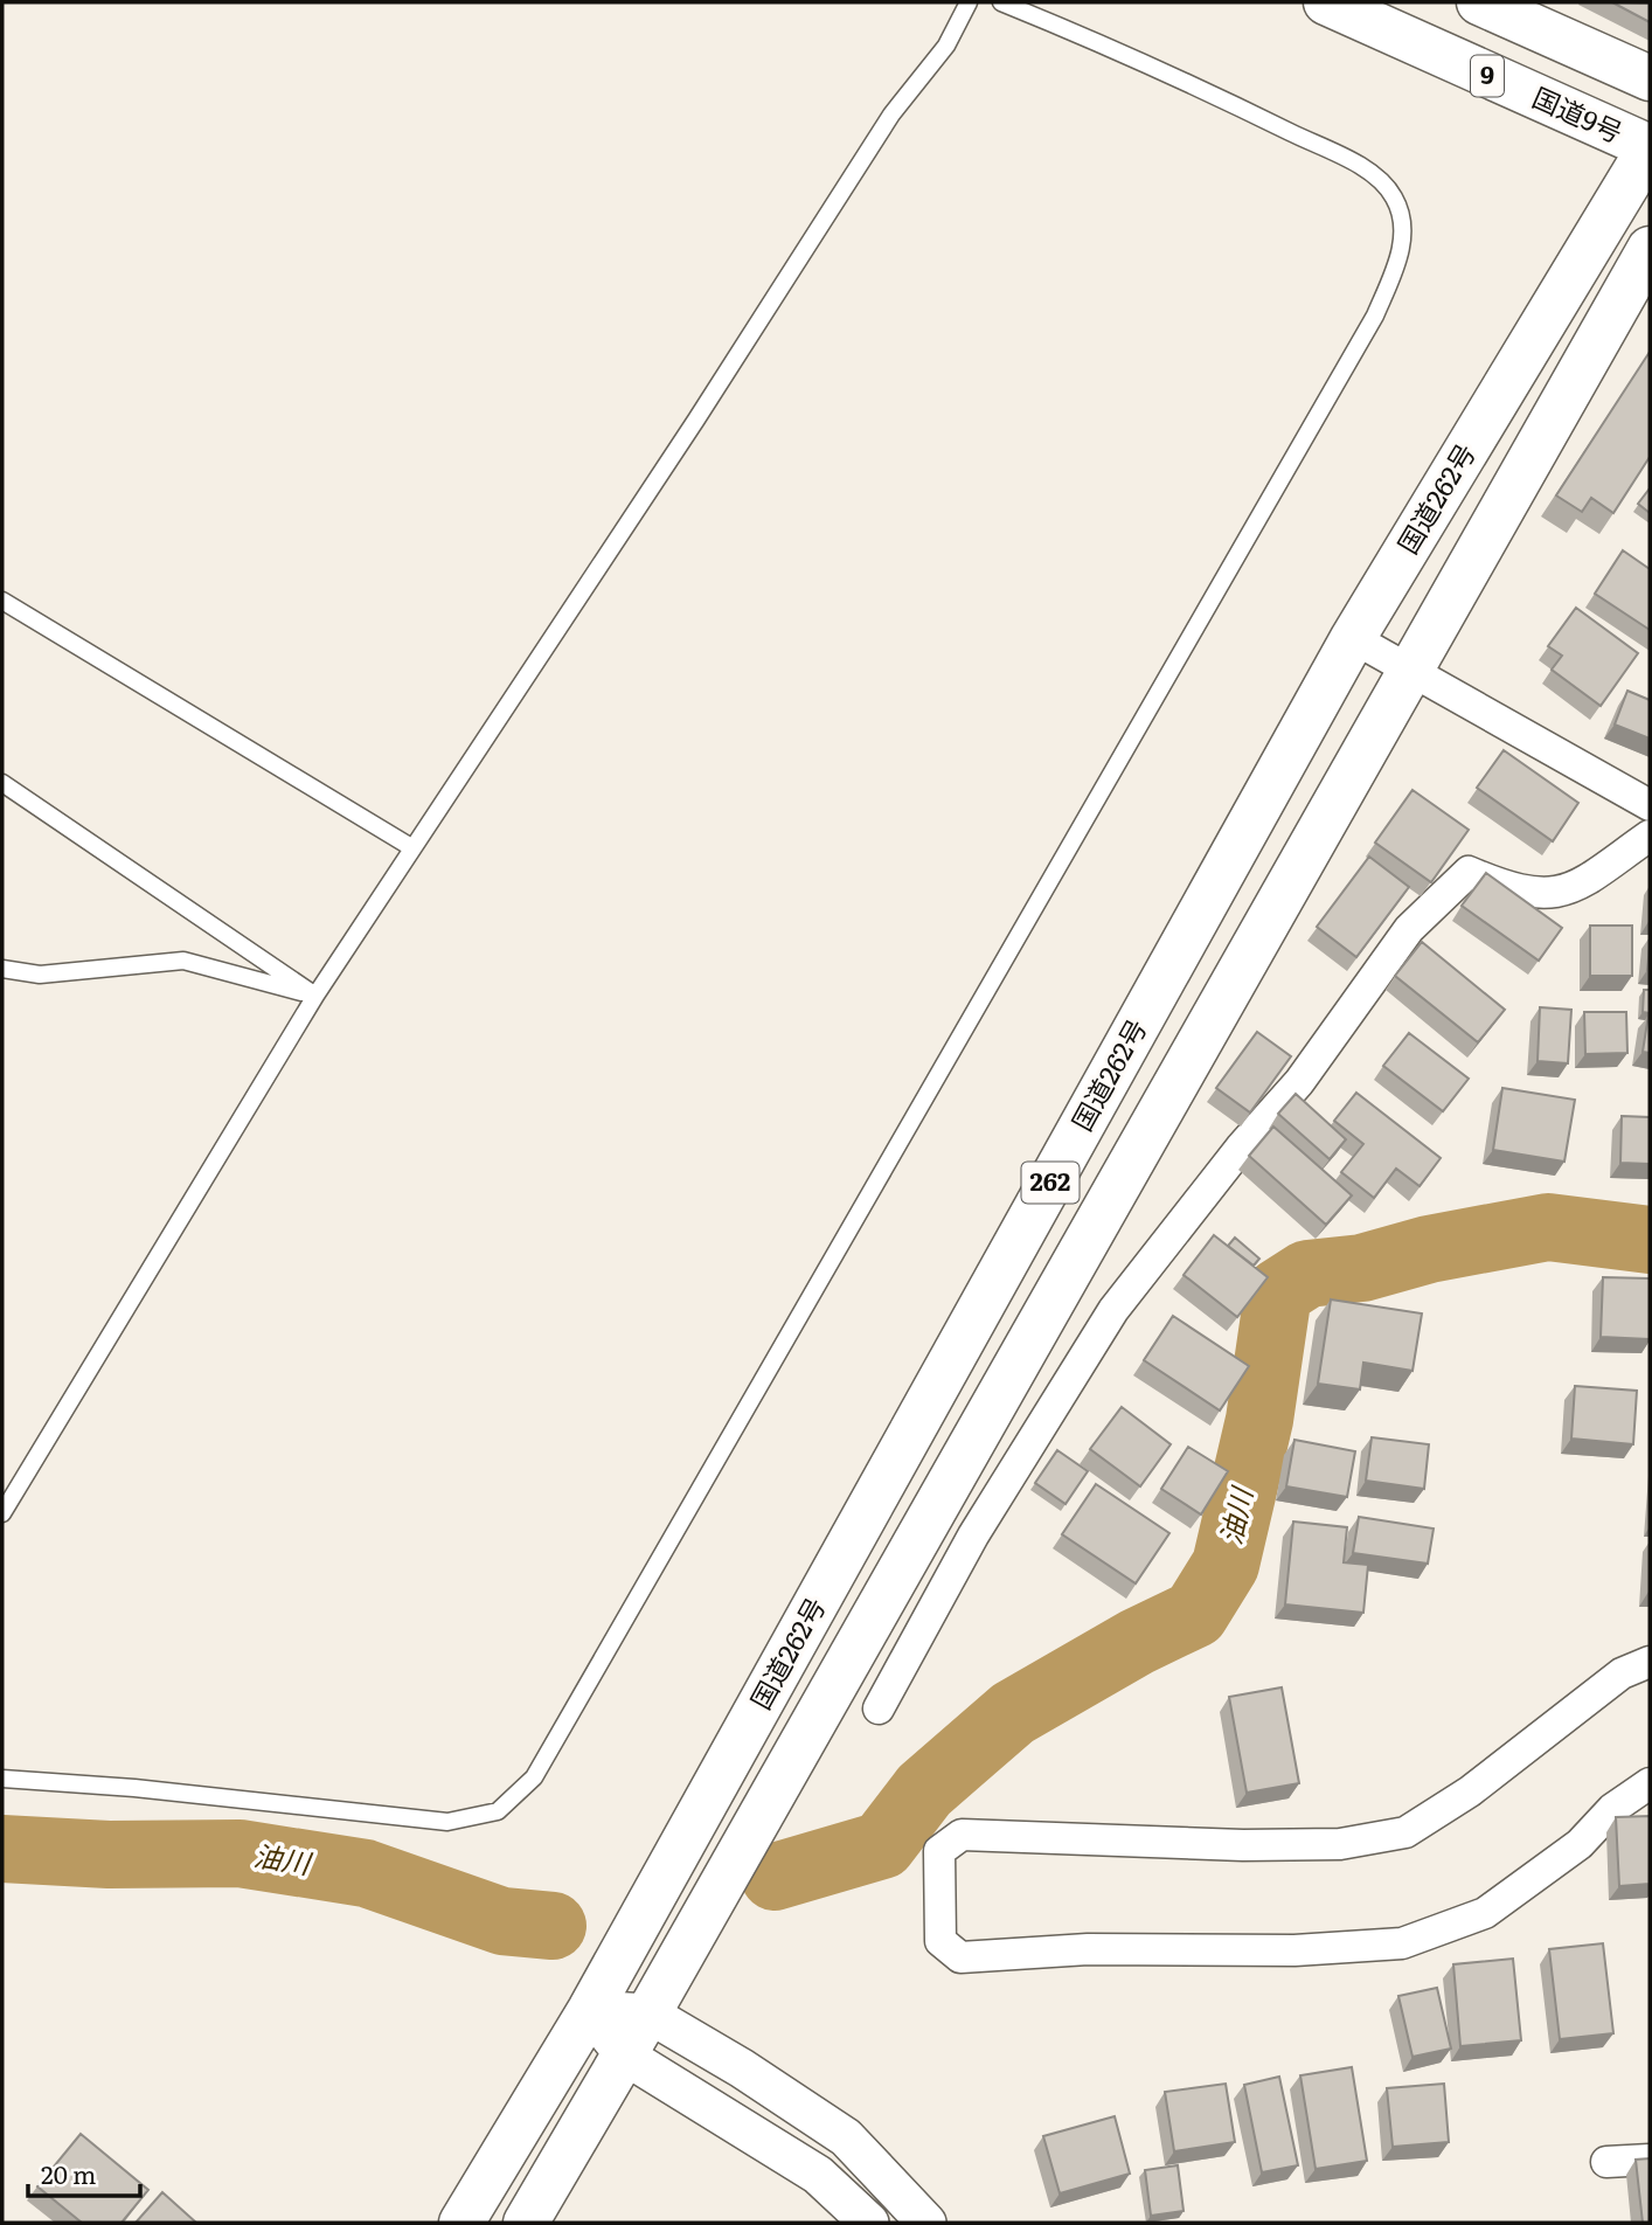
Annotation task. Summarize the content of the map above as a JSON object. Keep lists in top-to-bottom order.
{
  "streets": {
    "highway": [
      "9",
      "国道9号",
      "国道262号",
      "262"
    ]
  },
  "crossings": [
    ["国道9号", "国道262号"]
  ],
  "water": ["油川"],
  "scale_bar": "20 m"
}
